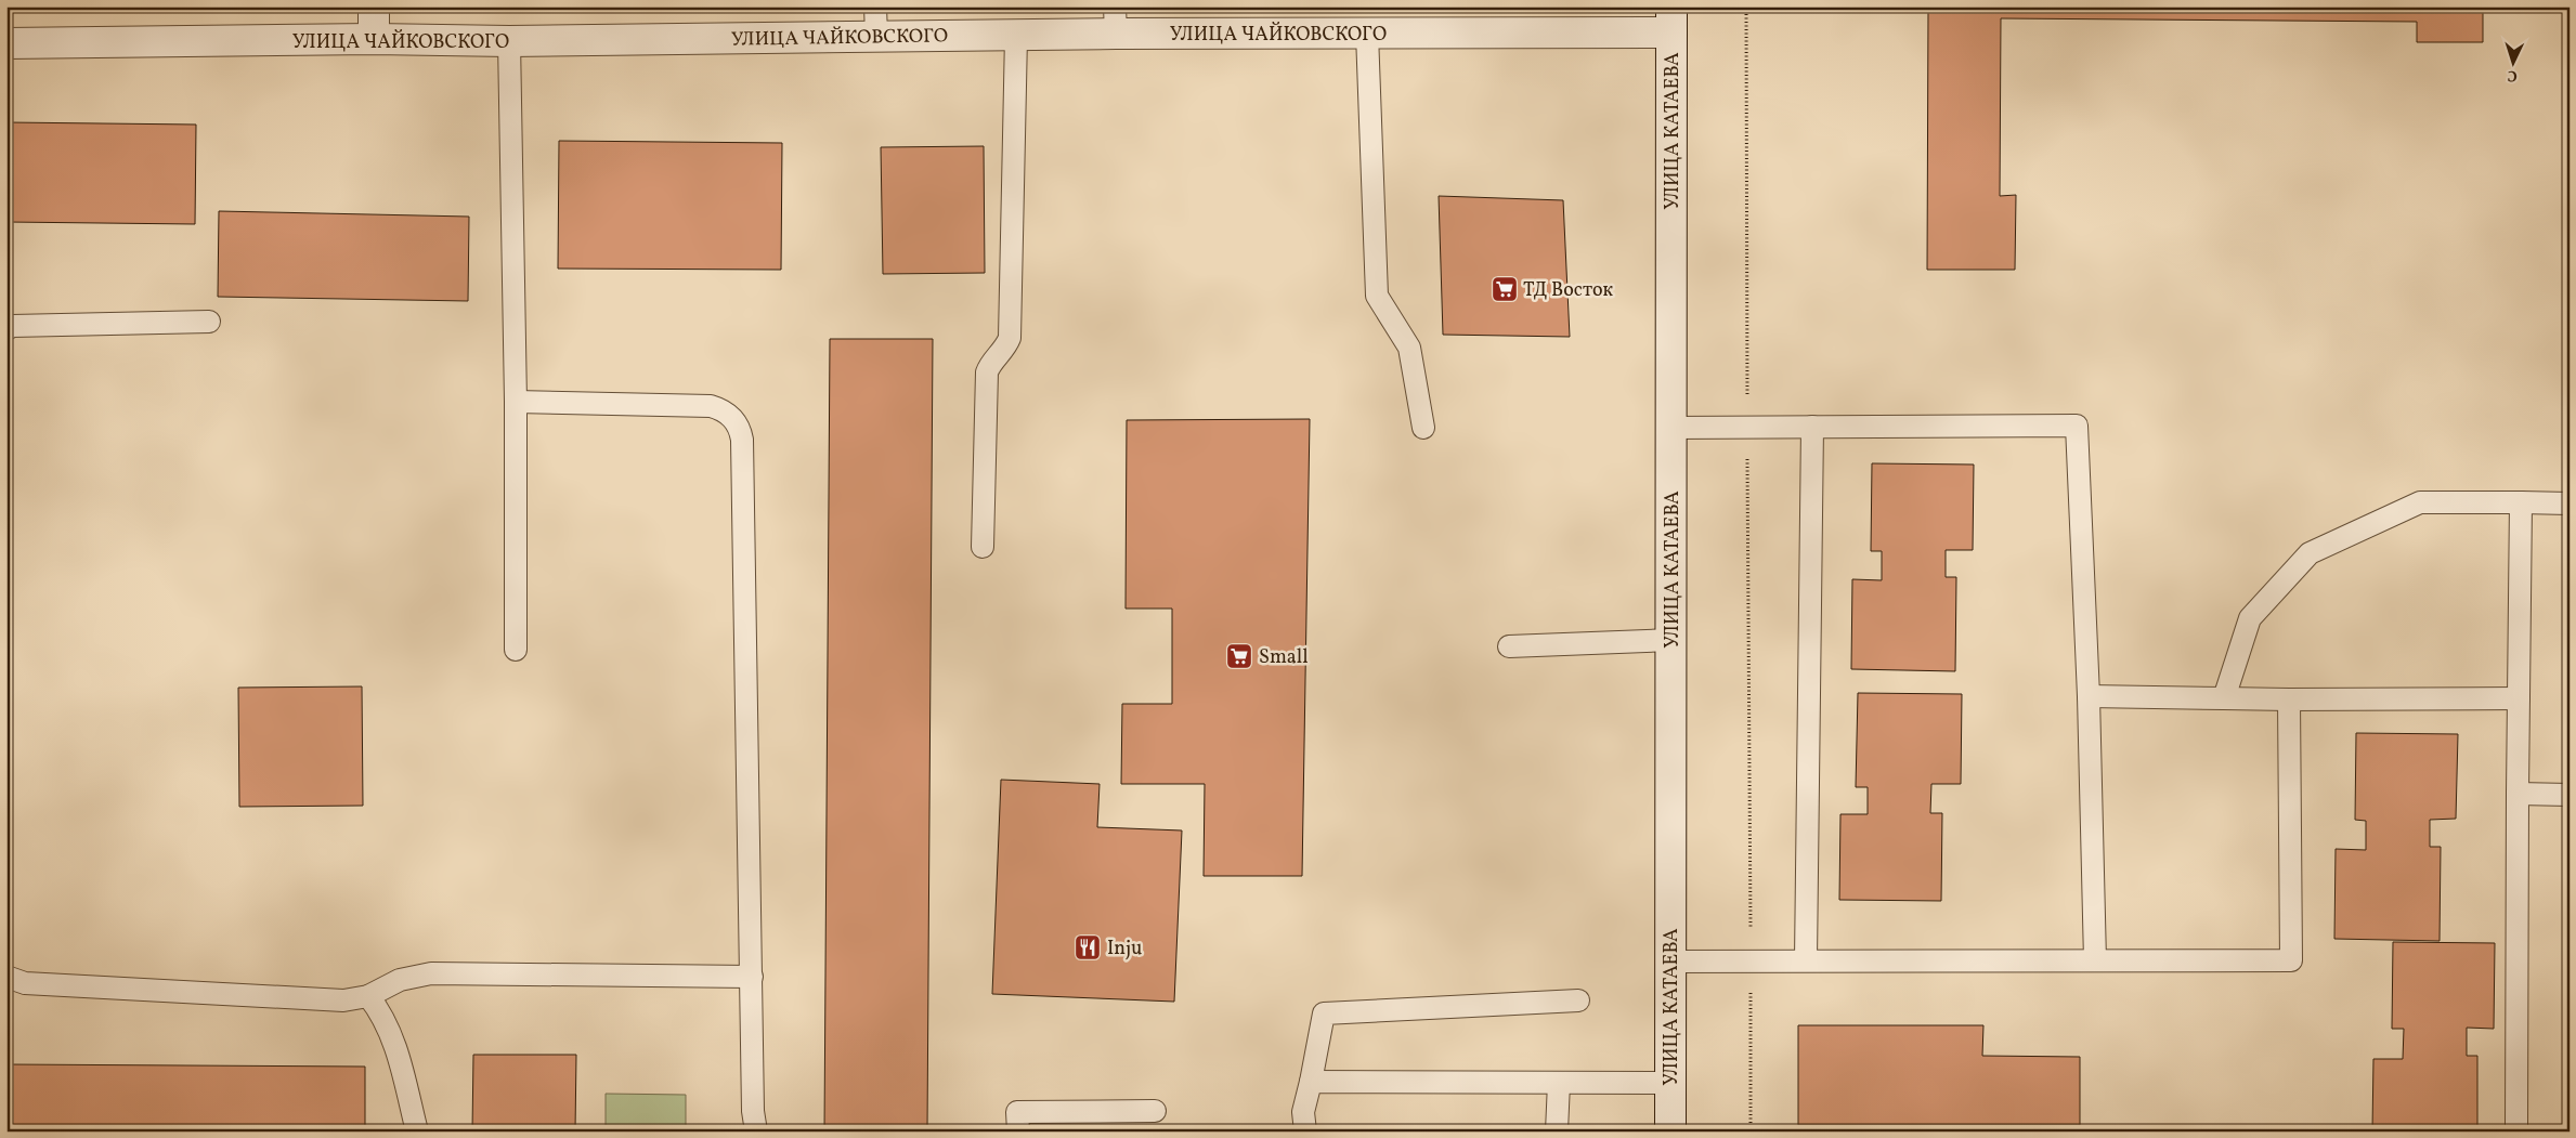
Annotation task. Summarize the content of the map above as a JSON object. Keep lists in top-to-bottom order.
{
  "streets": {
    "street": ["УЛИЦА ЧАЙКОВСКОГО", "УЛИЦА КАТАЕВА"]
  },
  "crossings": [
    ["УЛИЦА ЧАЙКОВСКОГО", "УЛИЦА КАТАЕВА"]
  ],
  "places": {
    "supermarket": ["ТД Восток", "Small"],
    "restaurant": ["Inju"]
  },
  "north": "bottom"
}
